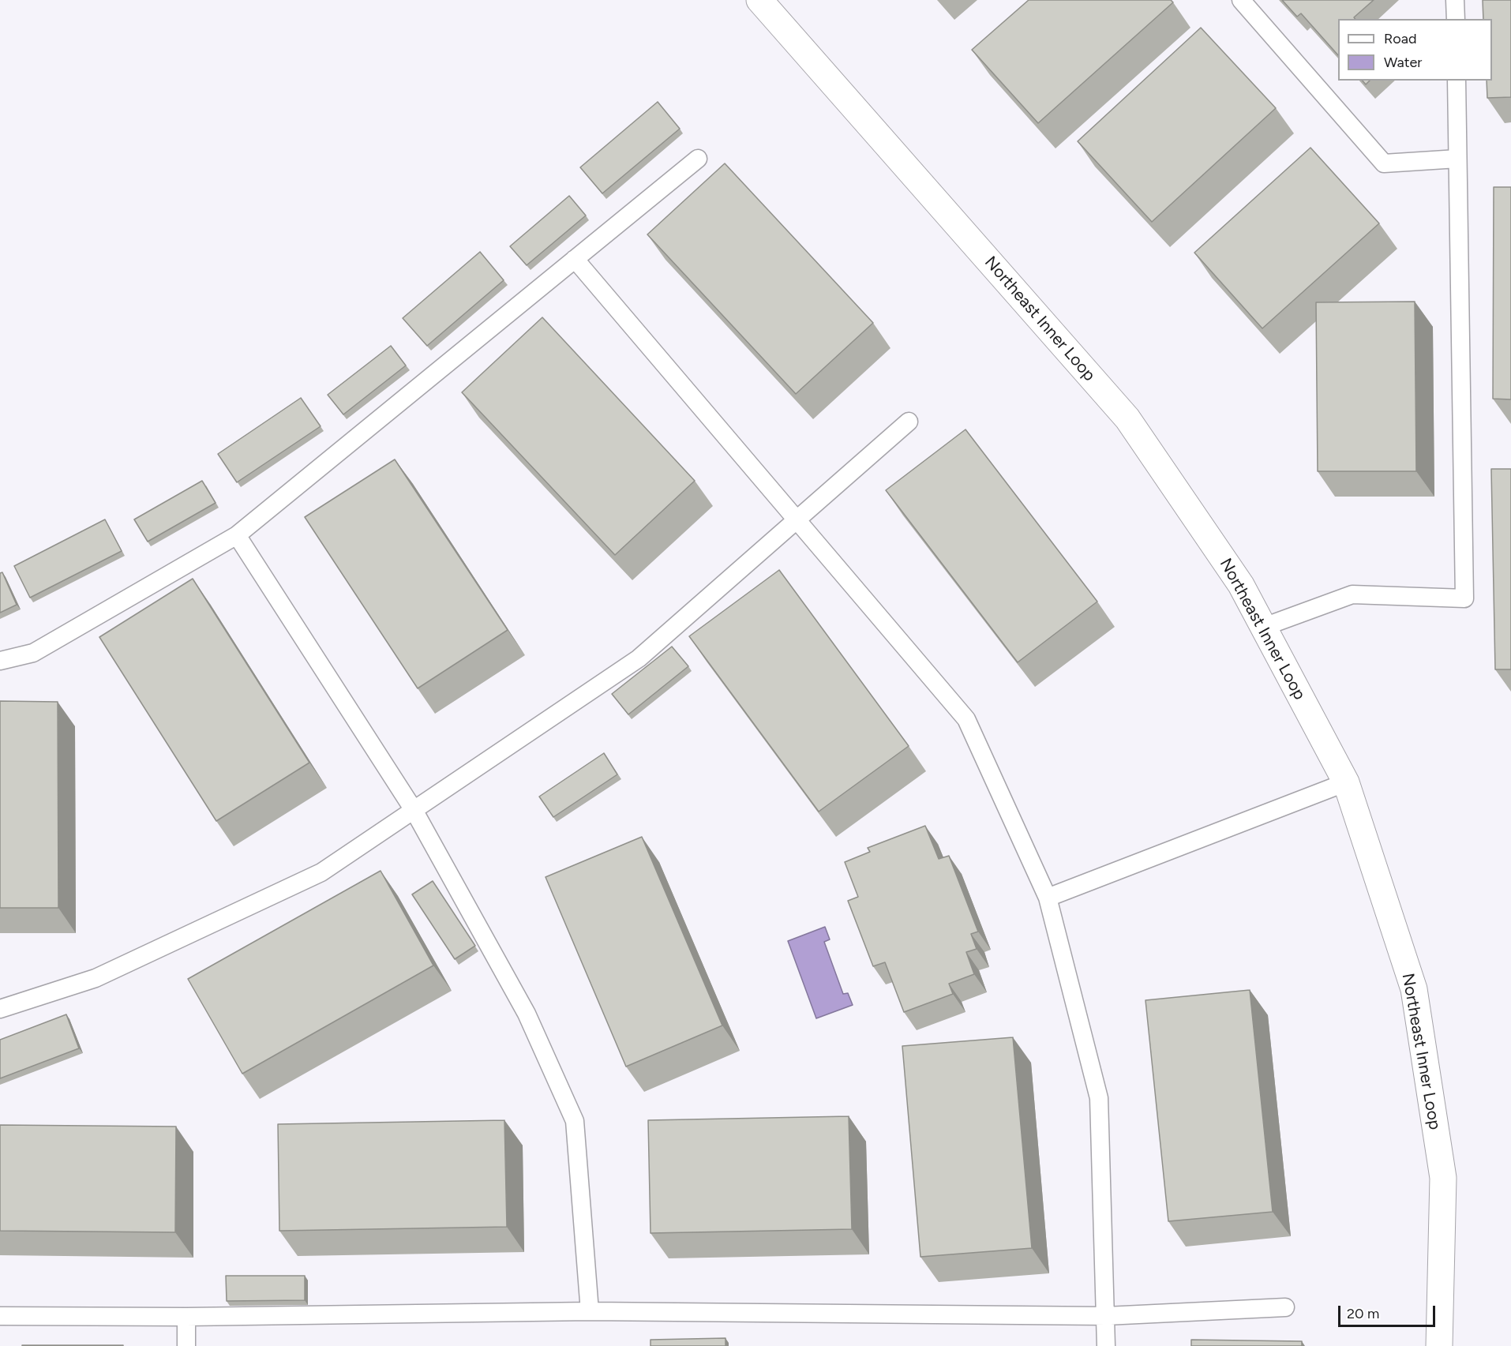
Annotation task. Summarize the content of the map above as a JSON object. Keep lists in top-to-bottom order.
{
  "streets": {
    "main road": ["Northeast Inner Loop"]
  },
  "legend": ["Road", "Water"],
  "scale_bar": "20 m"
}
